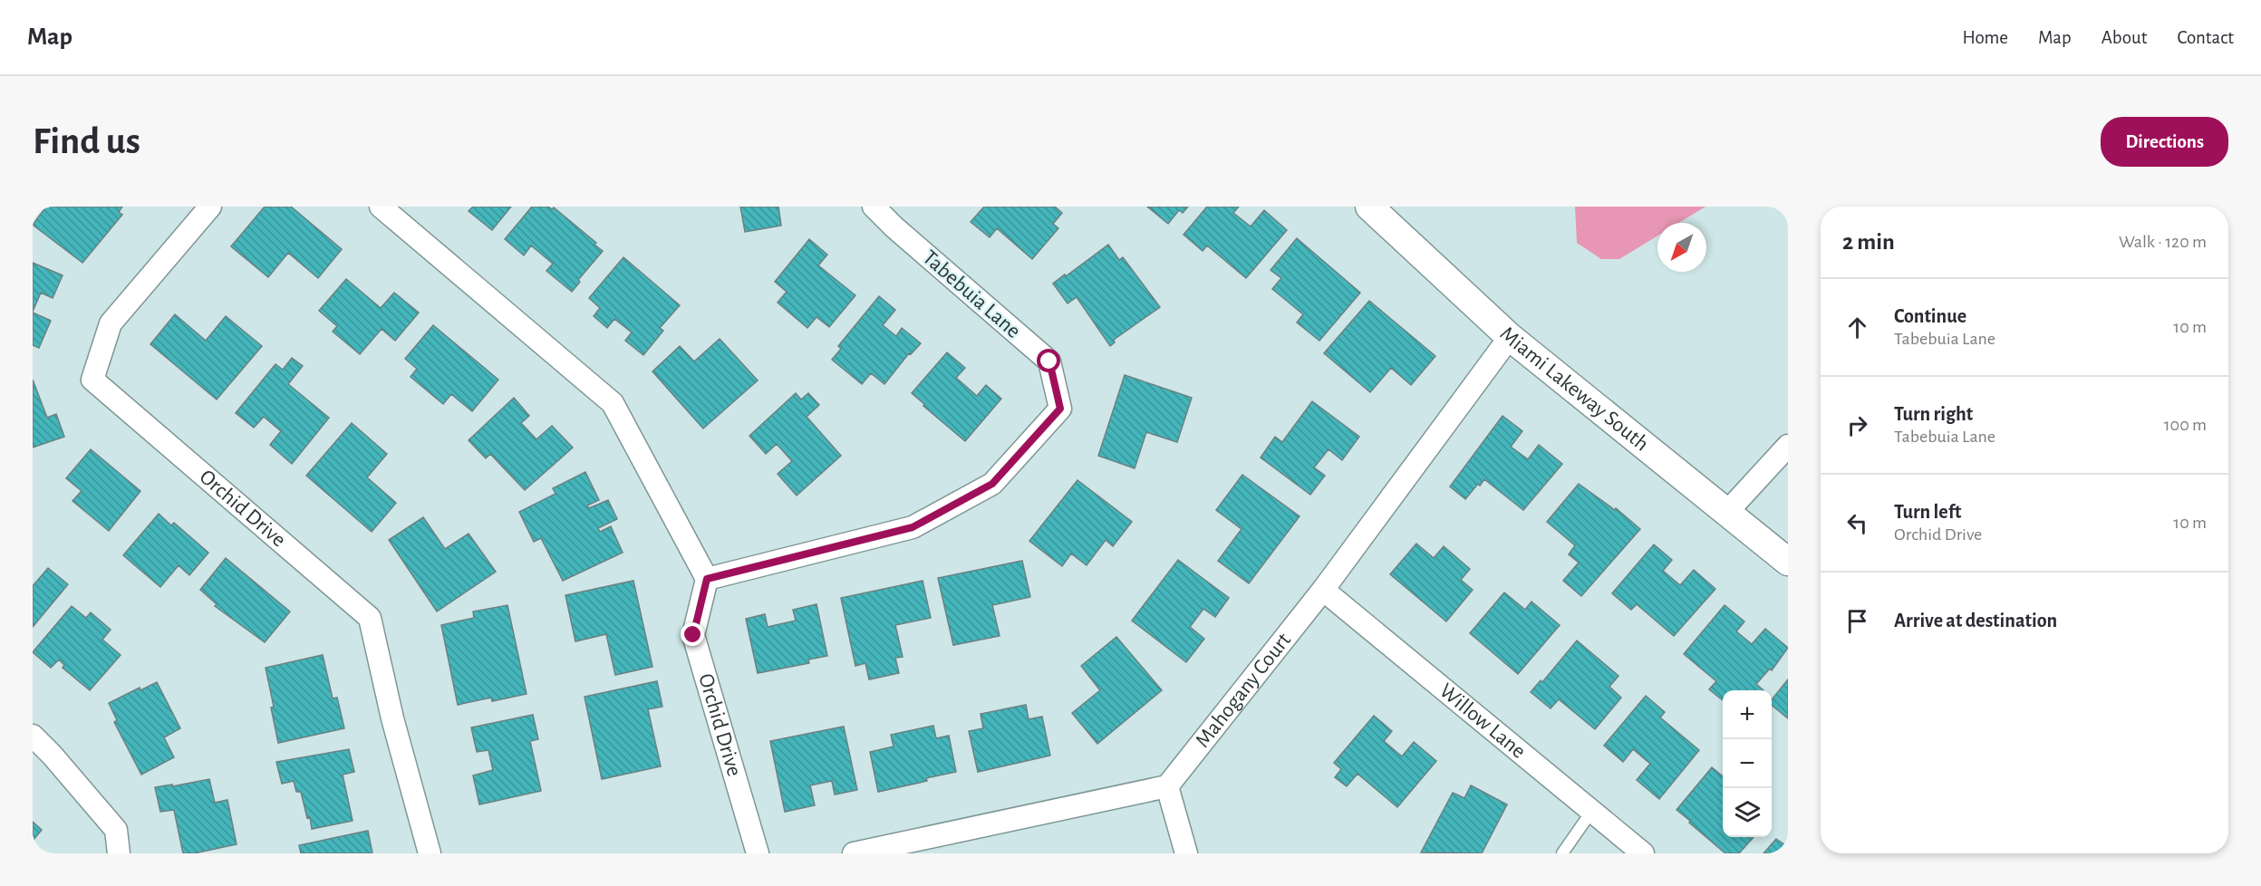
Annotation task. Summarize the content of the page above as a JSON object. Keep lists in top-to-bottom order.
{
  "streets": {
    "street": [
      "Tabebuia Lane",
      "Miami Lakeway South",
      "Orchid Drive",
      "Mahogany Court",
      "Willow Lane"
    ]
  },
  "crossings": [
    ["Tabebuia Lane", "Orchid Drive"],
    ["Miami Lakeway South", "Mahogany Court"],
    ["Mahogany Court", "Willow Lane"]
  ],
  "north": "bottom left",
  "page": {
    "header": "Map",
    "nav": [
      "Home",
      "Map",
      "About",
      "Contact"
    ],
    "buttons": "Directions",
    "title": "Find us",
    "heading": ["2 min", "Walk · 120 m"],
    "list": [
      ["Continue", "Tabebuia Lane", "10 m"],
      ["Turn right", "Tabebuia Lane", "100 m"],
      ["Turn left", "Orchid Drive", "10 m"],
      "Arrive at destination"
    ],
    "map_buttons": ["+", "−"]
  }
}
